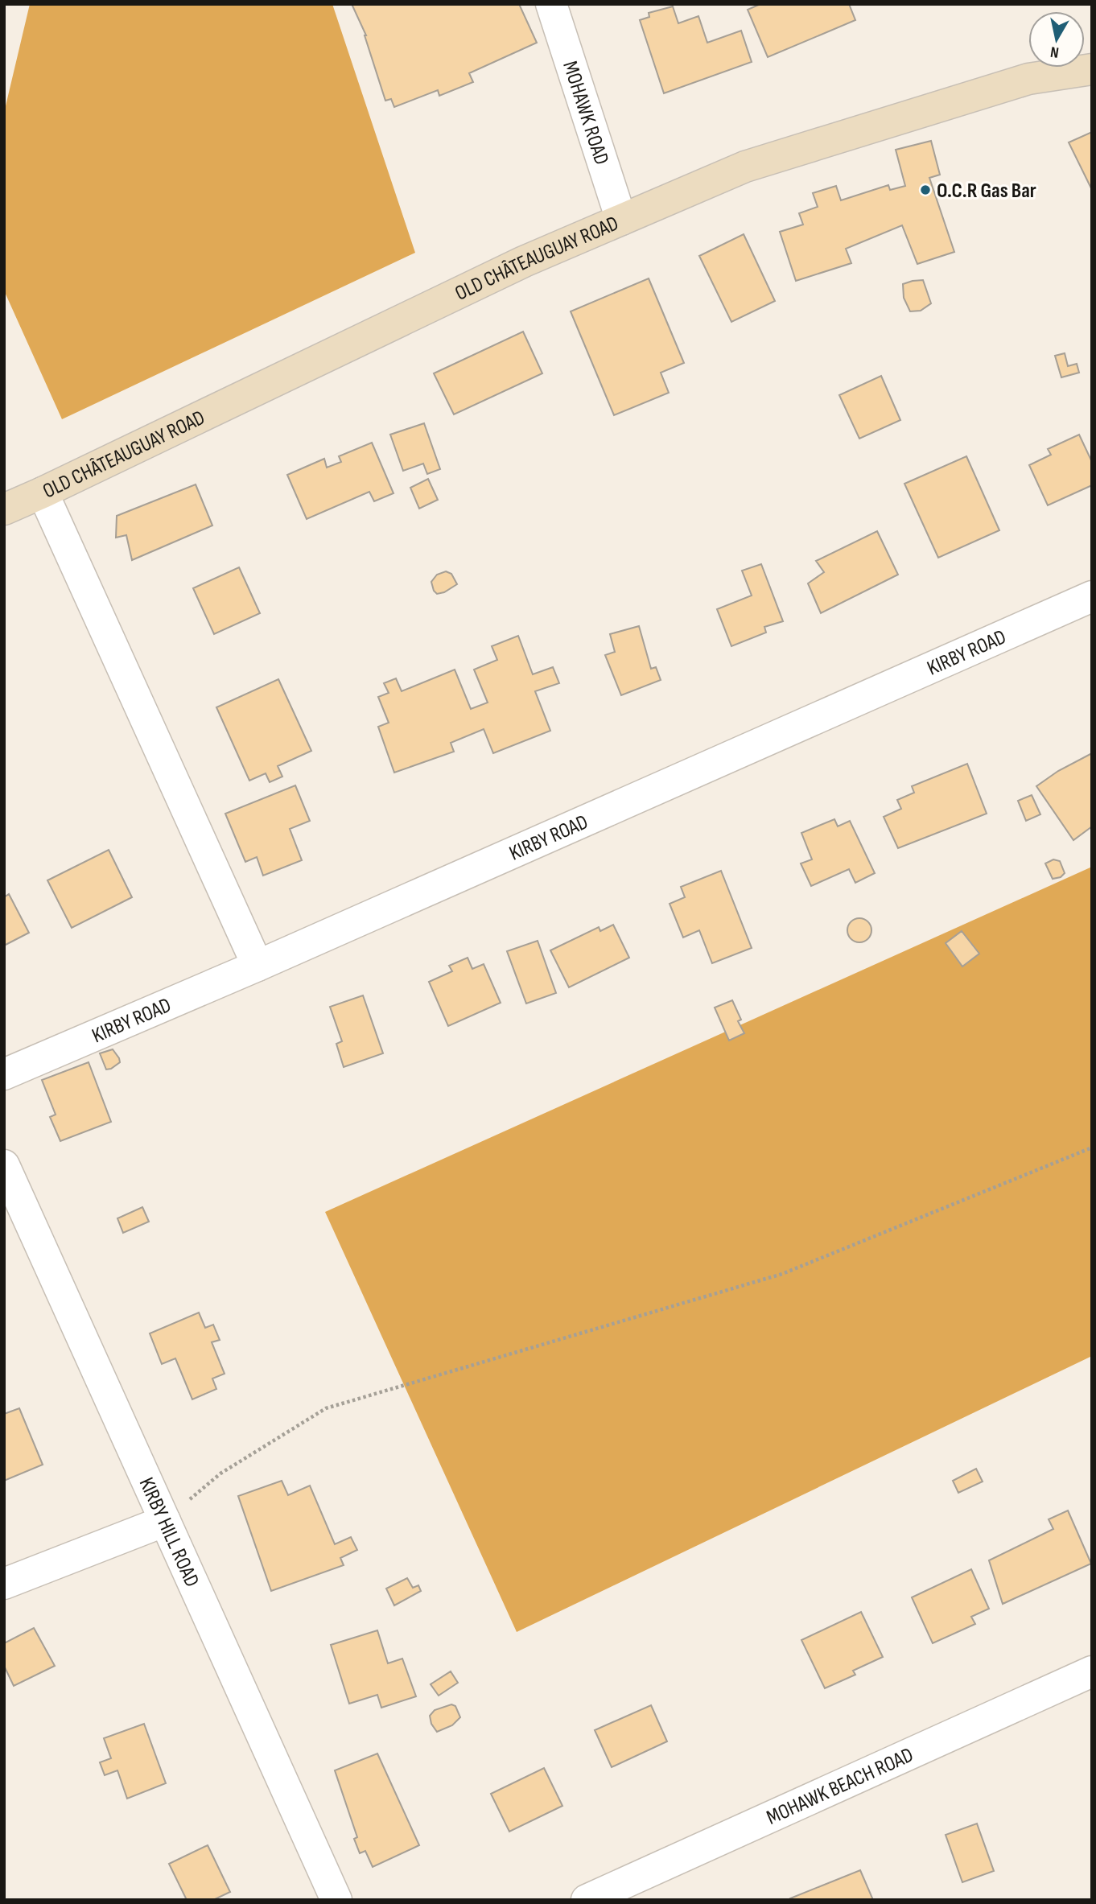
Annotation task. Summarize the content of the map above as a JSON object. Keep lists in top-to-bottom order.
{
  "streets": {
    "street": [
      "MOHAWK ROAD",
      "OLD CHÂTEAUGUAY ROAD",
      "KIRBY ROAD",
      "KIRBY HILL ROAD",
      "MOHAWK BEACH ROAD"
    ]
  },
  "crossings": [
    ["MOHAWK ROAD", "OLD CHÂTEAUGUAY ROAD"]
  ],
  "places": ["O.C.R Gas Bar"],
  "north": "bottom"
}
